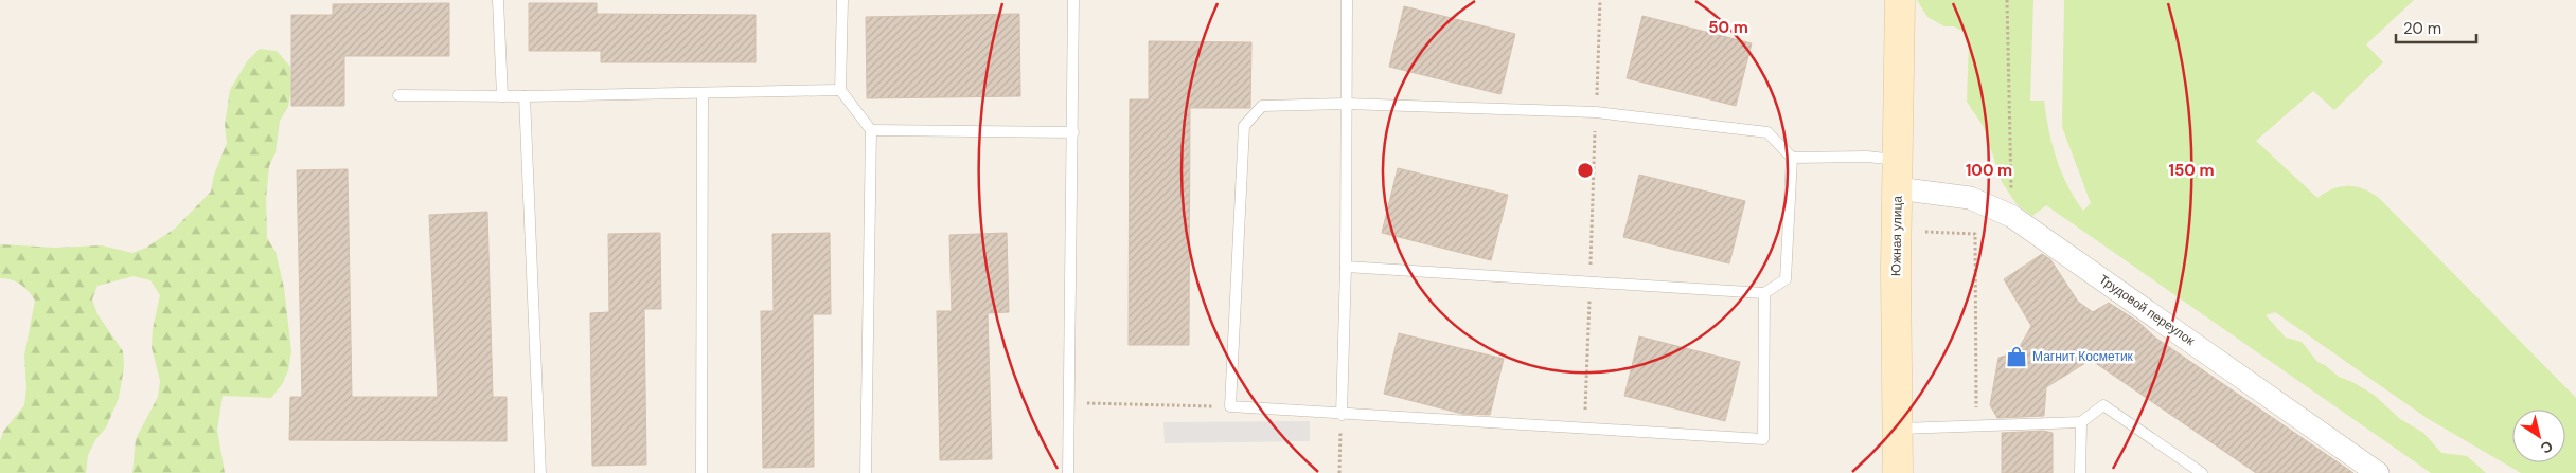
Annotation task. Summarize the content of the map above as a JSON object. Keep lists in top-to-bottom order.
{
  "streets": {
    "street": ["Южная улица", "Трудовой переулок"]
  },
  "crossings": [
    ["Южная улица", "Трудовой переулок"]
  ],
  "places": {
    "shop": ["Магнит Косметик"]
  },
  "scale_bar": "20 m",
  "north": "bottom right",
  "rings": ["50 m", "100 m", "150 m"]
}
